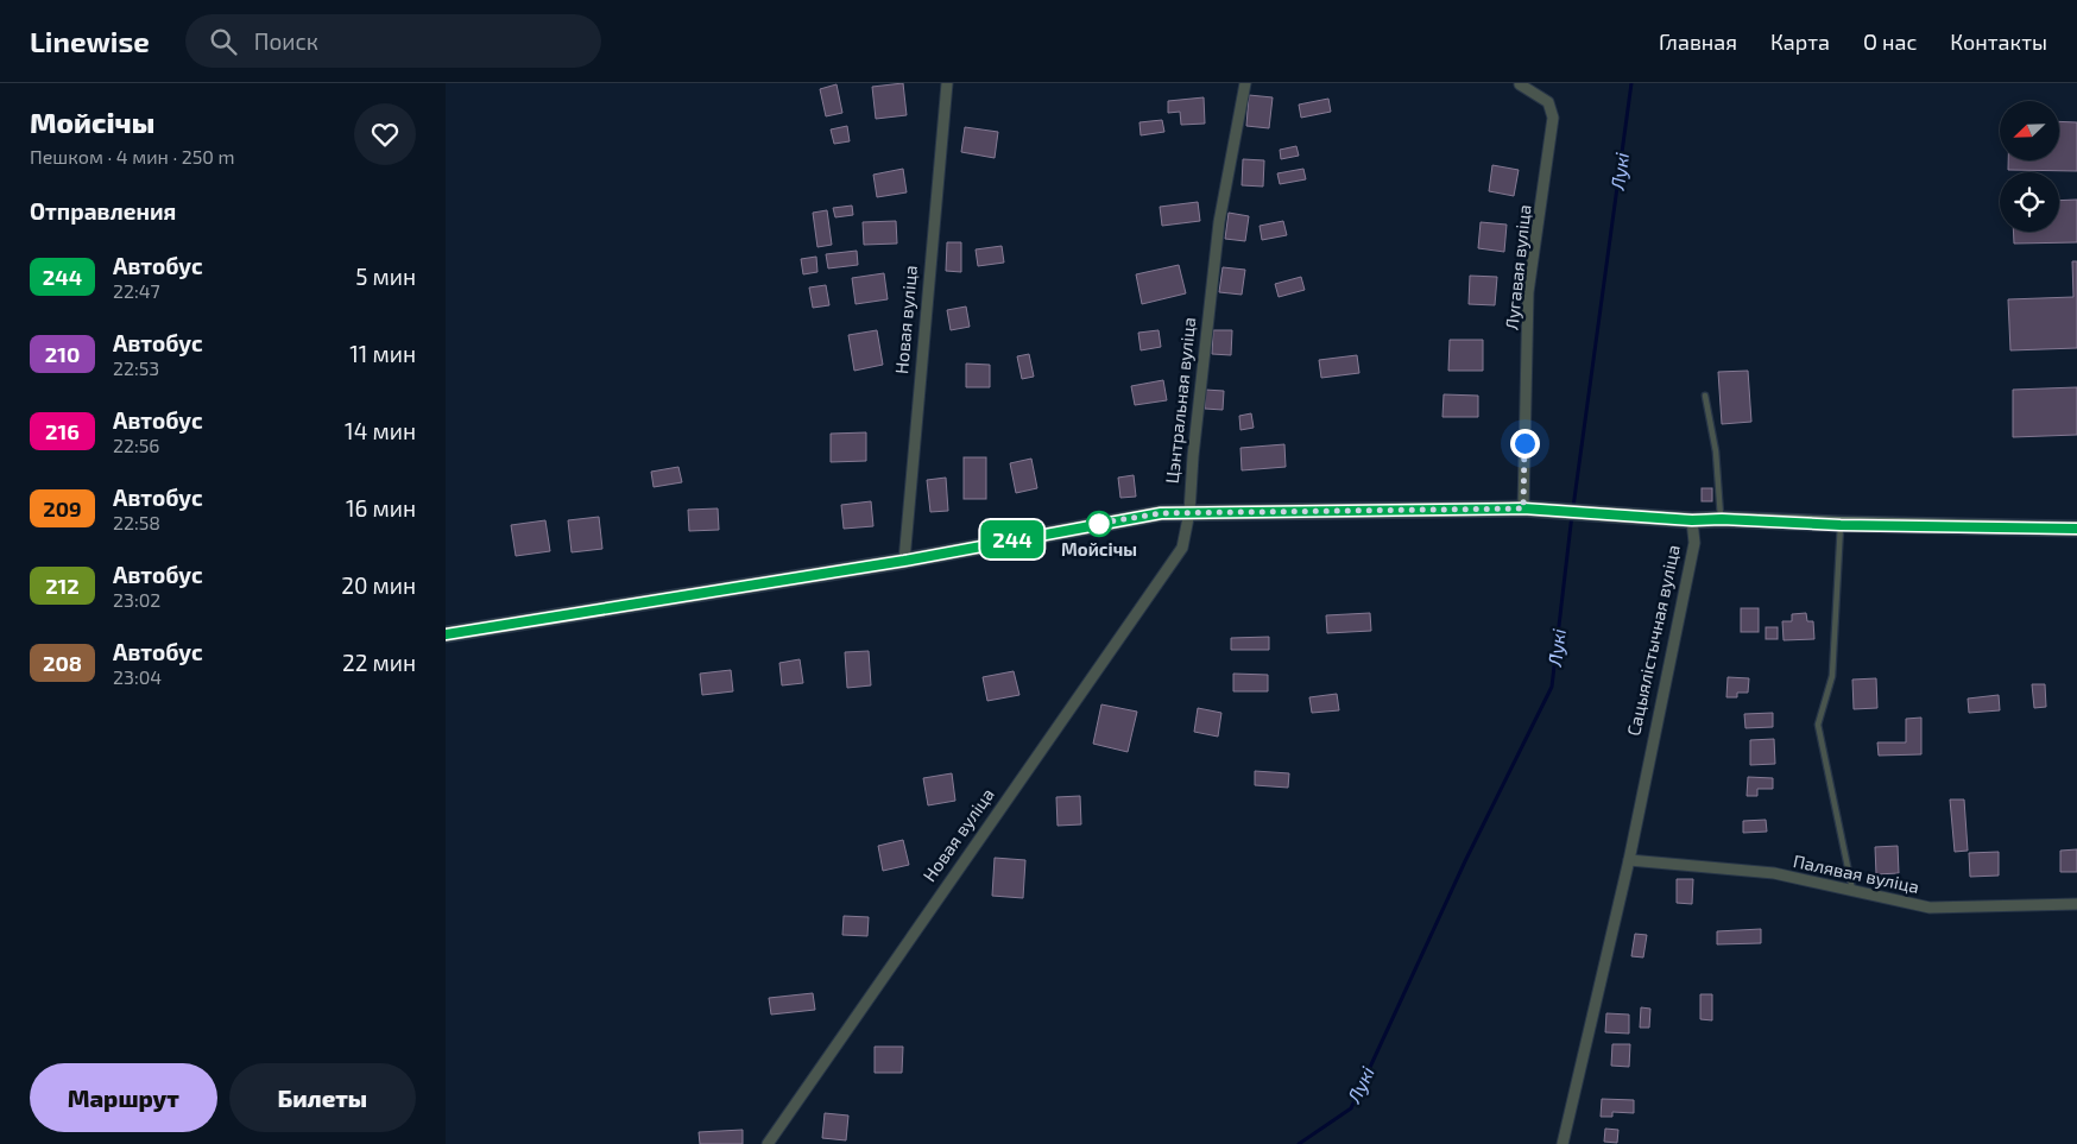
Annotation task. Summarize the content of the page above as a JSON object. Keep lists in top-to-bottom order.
{
  "streets": {
    "street": [
      "Лугавая вуліца",
      "Новая вуліца",
      "Цэнтральная вуліца",
      "Сацыялістычная вуліца",
      "Палявая вуліца"
    ]
  },
  "crossings": [
    ["Новая вуліца", "Цэнтральная вуліца"],
    ["Сацыялістычная вуліца", "Палявая вуліца"]
  ],
  "water": ["Лукі"],
  "places": ["Мойсічы"],
  "lines": ["bus line 244"],
  "north": "bottom left",
  "page": {
    "header": "Linewise",
    "search": "Поиск",
    "nav": [
      "Главная",
      "Карта",
      "О нас",
      "Контакты"
    ],
    "heading": [
      ["Мойсічы", "Пешком · 4 мин · 250 m"],
      "Отправления"
    ],
    "on_map": "244",
    "list": [
      {
        "mark": "244",
        "name": "Автобус",
        "note": "22:47",
        "value": "5 мин"
      },
      {
        "mark": "210",
        "name": "Автобус",
        "note": "22:53",
        "value": "11 мин"
      },
      {
        "mark": "216",
        "name": "Автобус",
        "note": "22:56",
        "value": "14 мин"
      },
      {
        "mark": "209",
        "name": "Автобус",
        "note": "22:58",
        "value": "16 мин"
      },
      {
        "mark": "212",
        "name": "Автобус",
        "note": "23:02",
        "value": "20 мин"
      },
      {
        "mark": "208",
        "name": "Автобус",
        "note": "23:04",
        "value": "22 мин"
      }
    ],
    "buttons": ["Маршрут", "Билеты"]
  }
}
